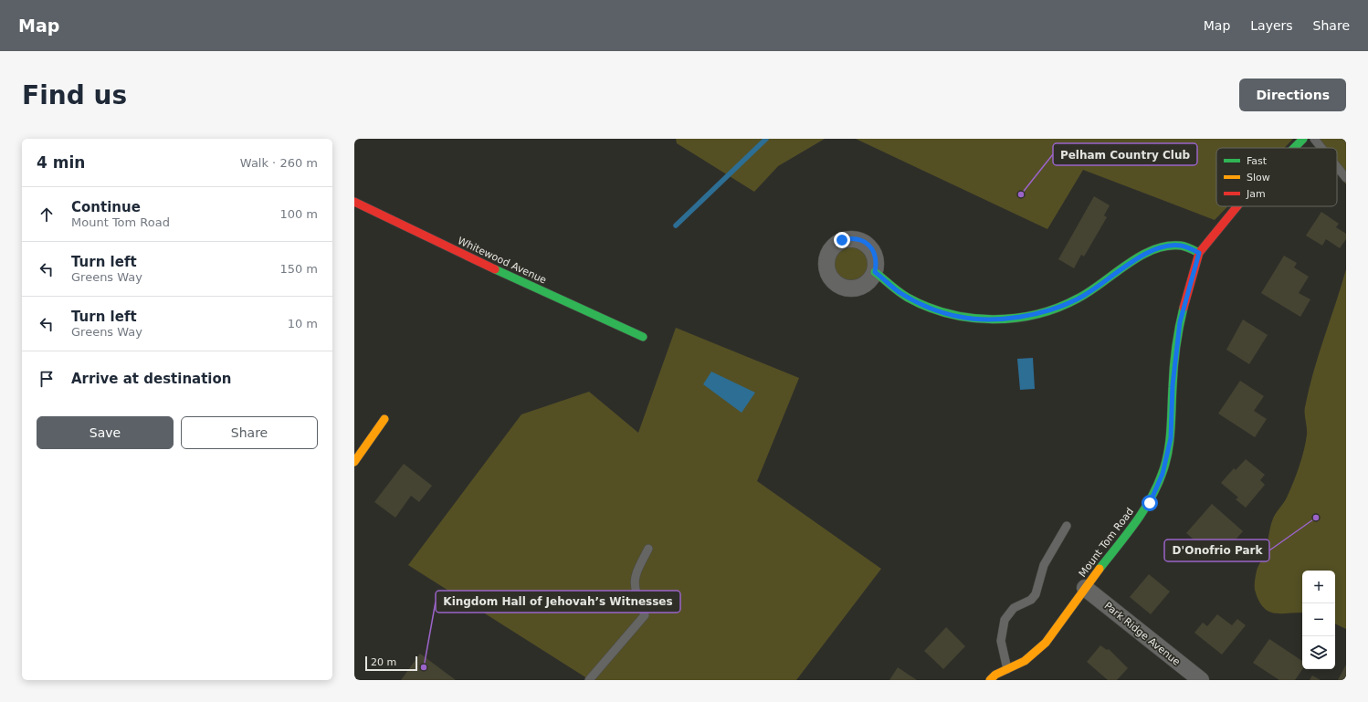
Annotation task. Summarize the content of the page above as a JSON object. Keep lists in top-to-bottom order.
{
  "streets": {
    "street": ["Whitewood Avenue", "Mount Tom Road", "Park Ridge Avenue"]
  },
  "crossings": [
    ["Mount Tom Road", "Park Ridge Avenue"]
  ],
  "places": ["Pelham Country Club", "D'Onofrio Park", "Kingdom Hall of Jehovah’s Witnesses"],
  "legend": ["Fast", "Slow", "Jam"],
  "scale_bar": "20 m",
  "page": {
    "header": "Map",
    "nav": ["Map", "Layers", "Share"],
    "buttons": [
      "Directions",
      ["Save", "Share"]
    ],
    "title": "Find us",
    "heading": ["4 min", "Walk · 260 m"],
    "list": [
      ["Continue", "Mount Tom Road", "100 m"],
      ["Turn left", "Greens Way", "150 m"],
      ["Turn left", "Greens Way", "10 m"],
      "Arrive at destination"
    ],
    "map_buttons": ["+", "−"],
    "scale": "20 m"
  }
}
